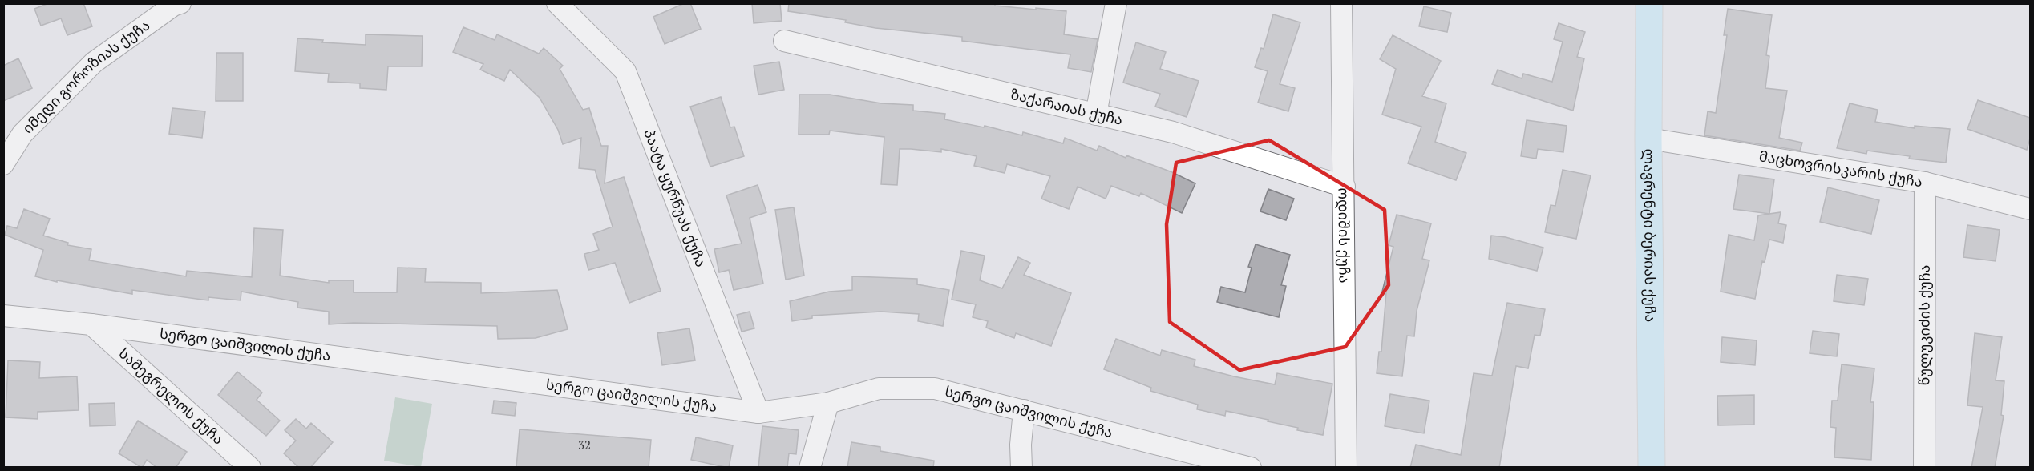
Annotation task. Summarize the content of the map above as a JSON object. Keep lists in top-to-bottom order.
{
  "streets": {
    "main road": ["ლავრენტი ბერიას ქუჩა"],
    "street": [
      "იმედი გოროზიას ქუჩა",
      "ზაქარაიას ქუჩა",
      "მაცხოვრისკარის ქუჩა",
      "პაატა ყურწუას ქუჩა",
      "ოდიშის ქუჩა",
      "წულუკიძის ქუჩა",
      "სერგო ცაიშვილის ქუჩა",
      "სამეგრელოს ქუჩა"
    ]
  },
  "crossings": [
    ["ზაქარაიას ქუჩა", "ოდიშის ქუჩა"],
    ["მაცხოვრისკარის ქუჩა", "ლავრენტი ბერიას ქუჩა"],
    ["მაცხოვრისკარის ქუჩა", "წულუკიძის ქუჩა"],
    ["პაატა ყურწუას ქუჩა", "სერგო ცაიშვილის ქუჩა"],
    ["სერგო ცაიშვილის ქუჩა", "სამეგრელოს ქუჩა"]
  ],
  "house_numbers": ["32"]
}
